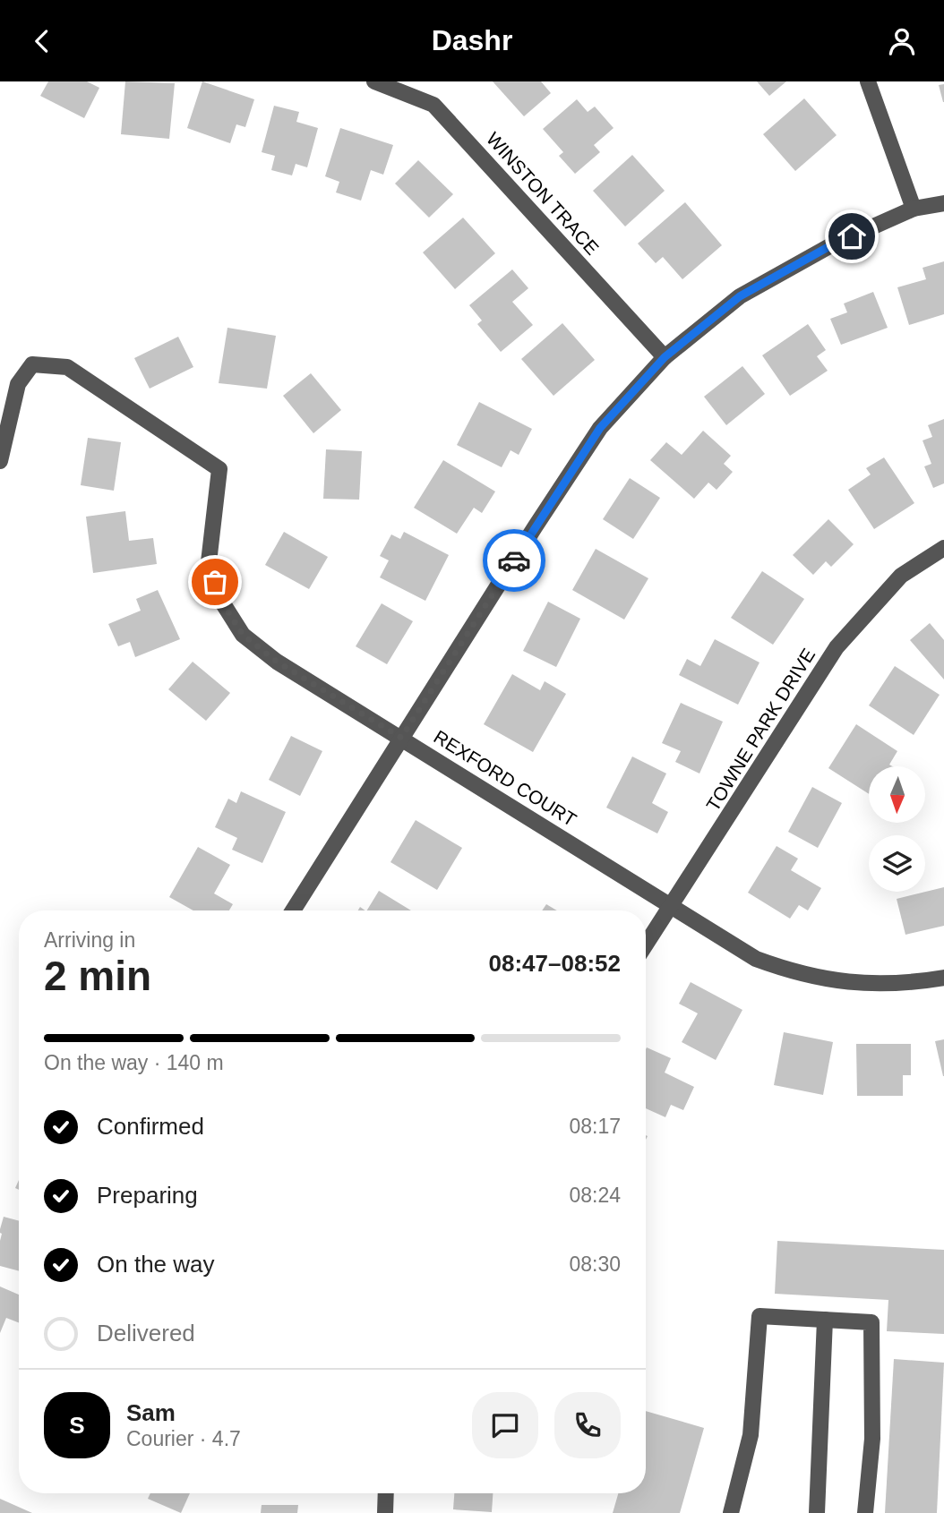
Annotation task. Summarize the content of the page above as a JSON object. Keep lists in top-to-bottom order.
{
  "streets": {
    "street": ["WINSTON TRACE", "TOWNE PARK DRIVE", "REXFORD COURT"]
  },
  "crossings": [
    ["TOWNE PARK DRIVE", "REXFORD COURT"]
  ],
  "north": "bottom",
  "page": {
    "header": "Dashr",
    "heading": ["2 min", "Arriving in", "08:47–08:52"],
    "panel": ["Sam", "Courier · 4.7"],
    "bar": "On the way · 140 m",
    "list": [
      ["Confirmed", "08:17"],
      ["Preparing", "08:24"],
      ["On the way", "08:30"],
      "Delivered"
    ],
    "round": "S"
  }
}
